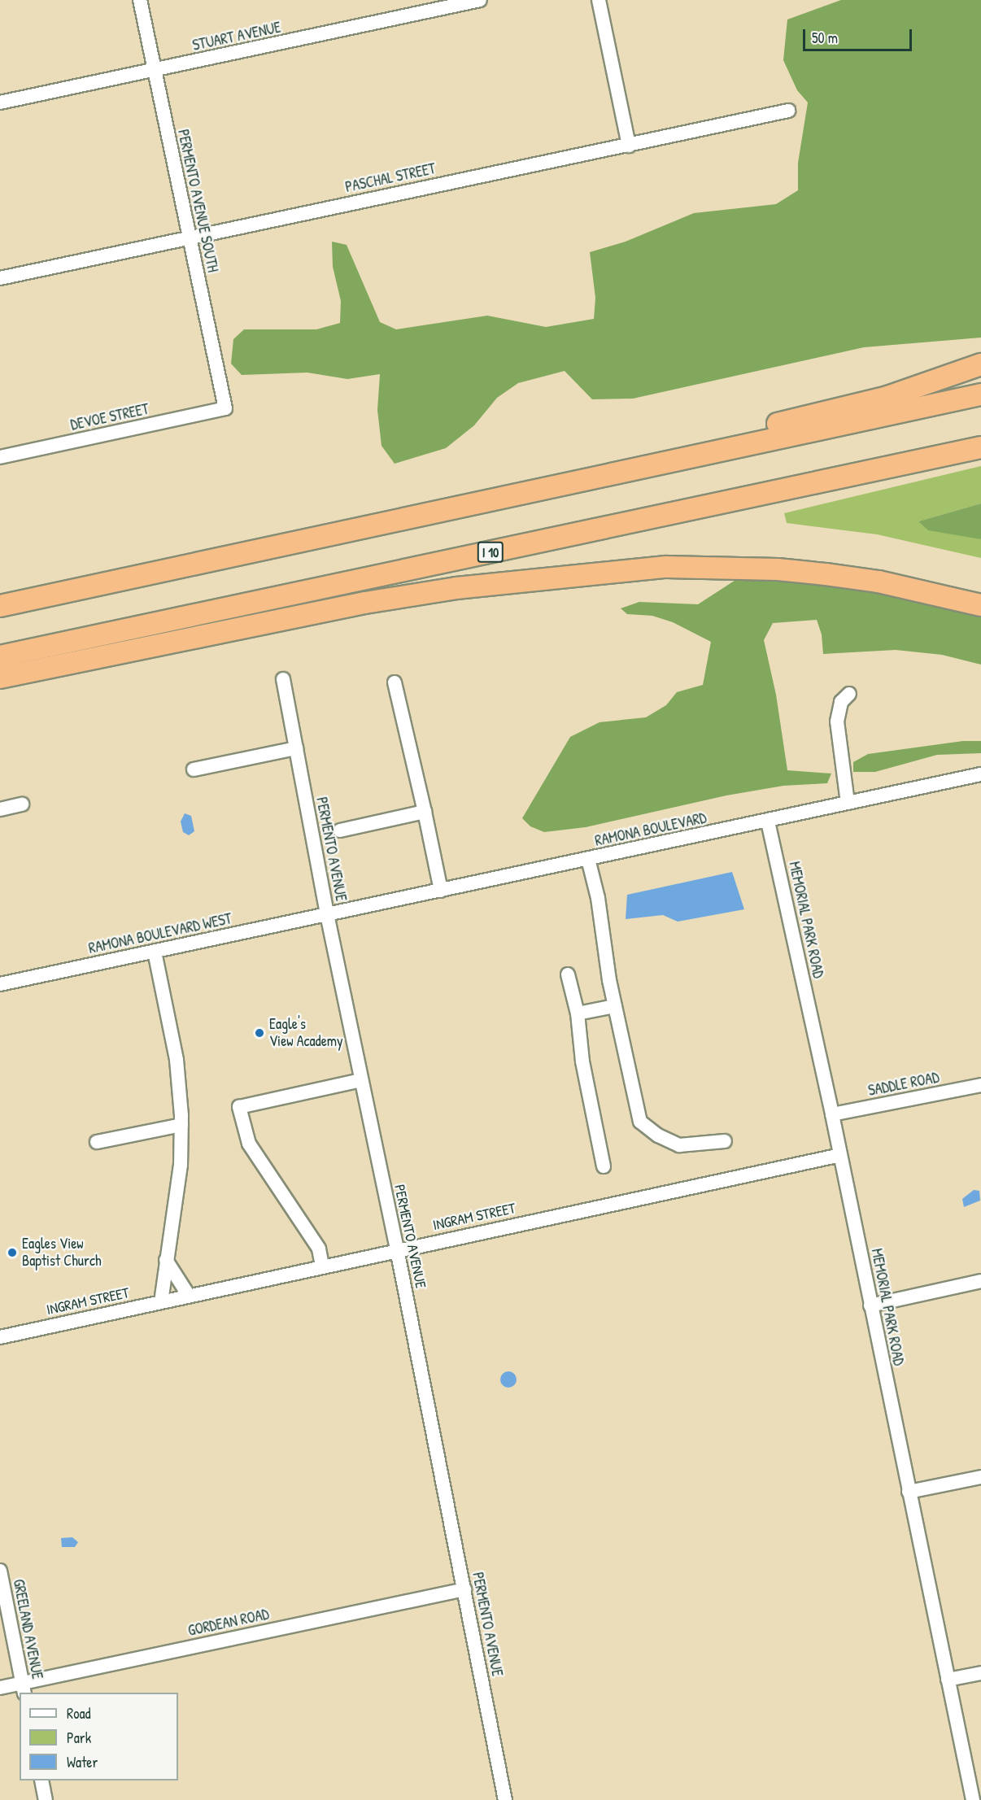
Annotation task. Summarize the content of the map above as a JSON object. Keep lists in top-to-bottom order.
{
  "streets": {
    "highway": ["I 10"],
    "street": [
      "STUART AVENUE",
      "PASCHAL STREET",
      "PERMENTO AVENUE SOUTH",
      "DEVOE STREET",
      "RAMONA BOULEVARD",
      "PERMENTO AVENUE",
      "MEMORIAL PARK ROAD",
      "RAMONA BOULEVARD WEST",
      "SADDLE ROAD",
      "INGRAM STREET",
      "GORDEAN ROAD",
      "GREELAND AVENUE"
    ]
  },
  "crossings": [
    ["STUART AVENUE", "PERMENTO AVENUE SOUTH"],
    ["PASCHAL STREET", "PERMENTO AVENUE SOUTH"],
    ["PERMENTO AVENUE SOUTH", "DEVOE STREET"],
    ["RAMONA BOULEVARD", "PERMENTO AVENUE"],
    ["RAMONA BOULEVARD", "MEMORIAL PARK ROAD"],
    ["RAMONA BOULEVARD", "RAMONA BOULEVARD WEST"],
    ["PERMENTO AVENUE", "RAMONA BOULEVARD WEST"],
    ["PERMENTO AVENUE", "INGRAM STREET"],
    ["PERMENTO AVENUE", "GORDEAN ROAD"],
    ["MEMORIAL PARK ROAD", "SADDLE ROAD"],
    ["MEMORIAL PARK ROAD", "INGRAM STREET"],
    ["GORDEAN ROAD", "GREELAND AVENUE"]
  ],
  "places": ["Eagle's View Academy", "Eagles View Baptist Church"],
  "legend": ["Road", "Park", "Water"],
  "scale_bar": "50 m"
}
